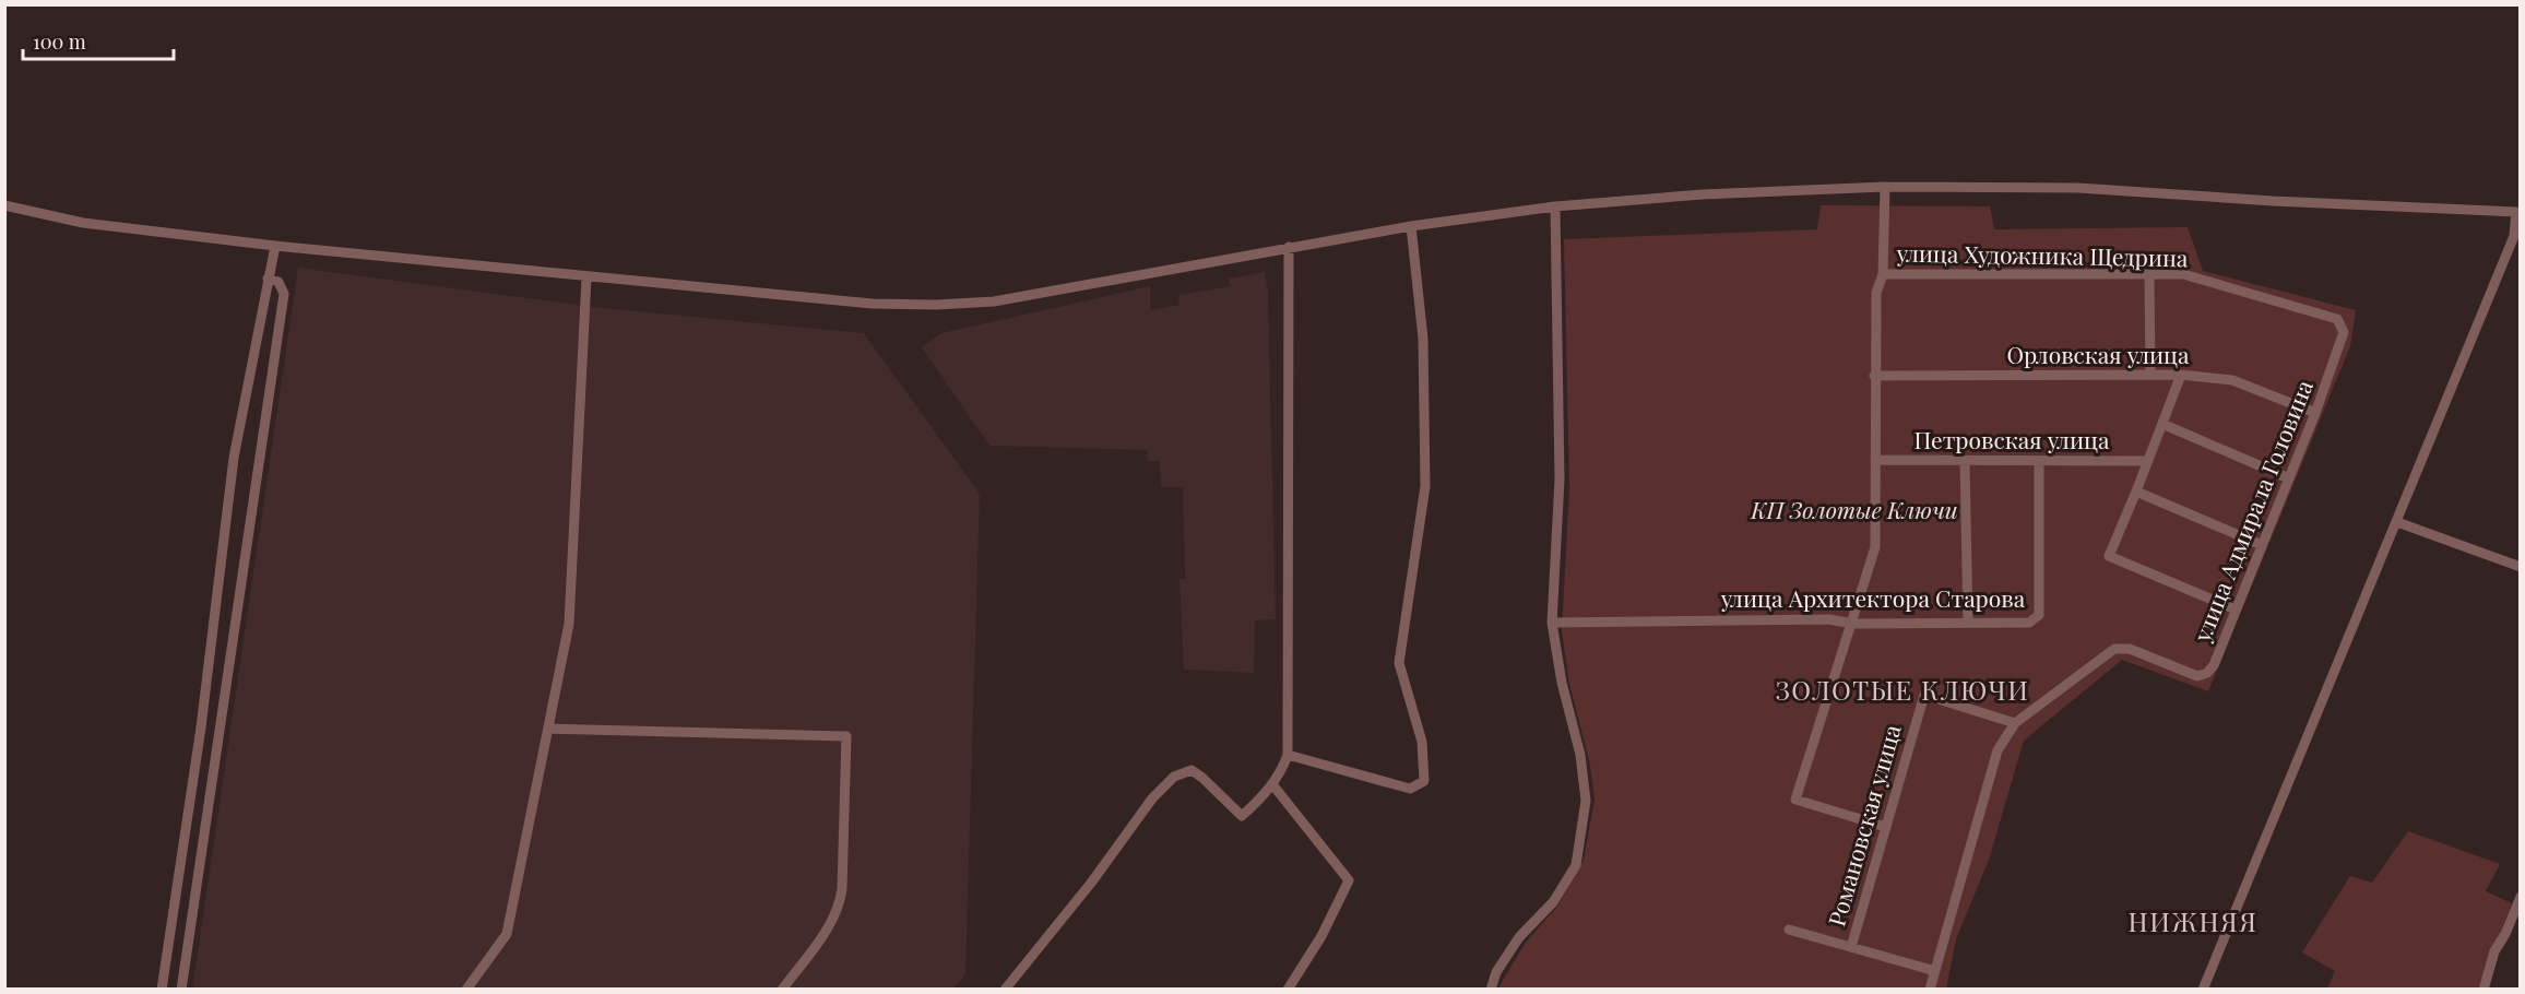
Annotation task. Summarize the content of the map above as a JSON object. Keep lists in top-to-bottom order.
{
  "streets": {
    "street": [
      "улица Художника Щедрина",
      "Орловская улица",
      "Петровская улица",
      "улица Адмирала Головина",
      "улица Архитектора Старова",
      "Романовская улица"
    ]
  },
  "crossings": [
    ["улица Художника Щедрина", "улица Адмирала Головина"],
    ["Орловская улица", "улица Адмирала Головина"],
    ["Петровская улица", "улица Архитектора Старова"],
    ["улица Адмирала Головина", "Романовская улица"]
  ],
  "districts": ["ЗОЛОТЫЕ КЛЮЧИ", "НИЖНЯЯ"],
  "parks": ["КП Золотые Ключи"],
  "scale_bar": "100 m"
}
